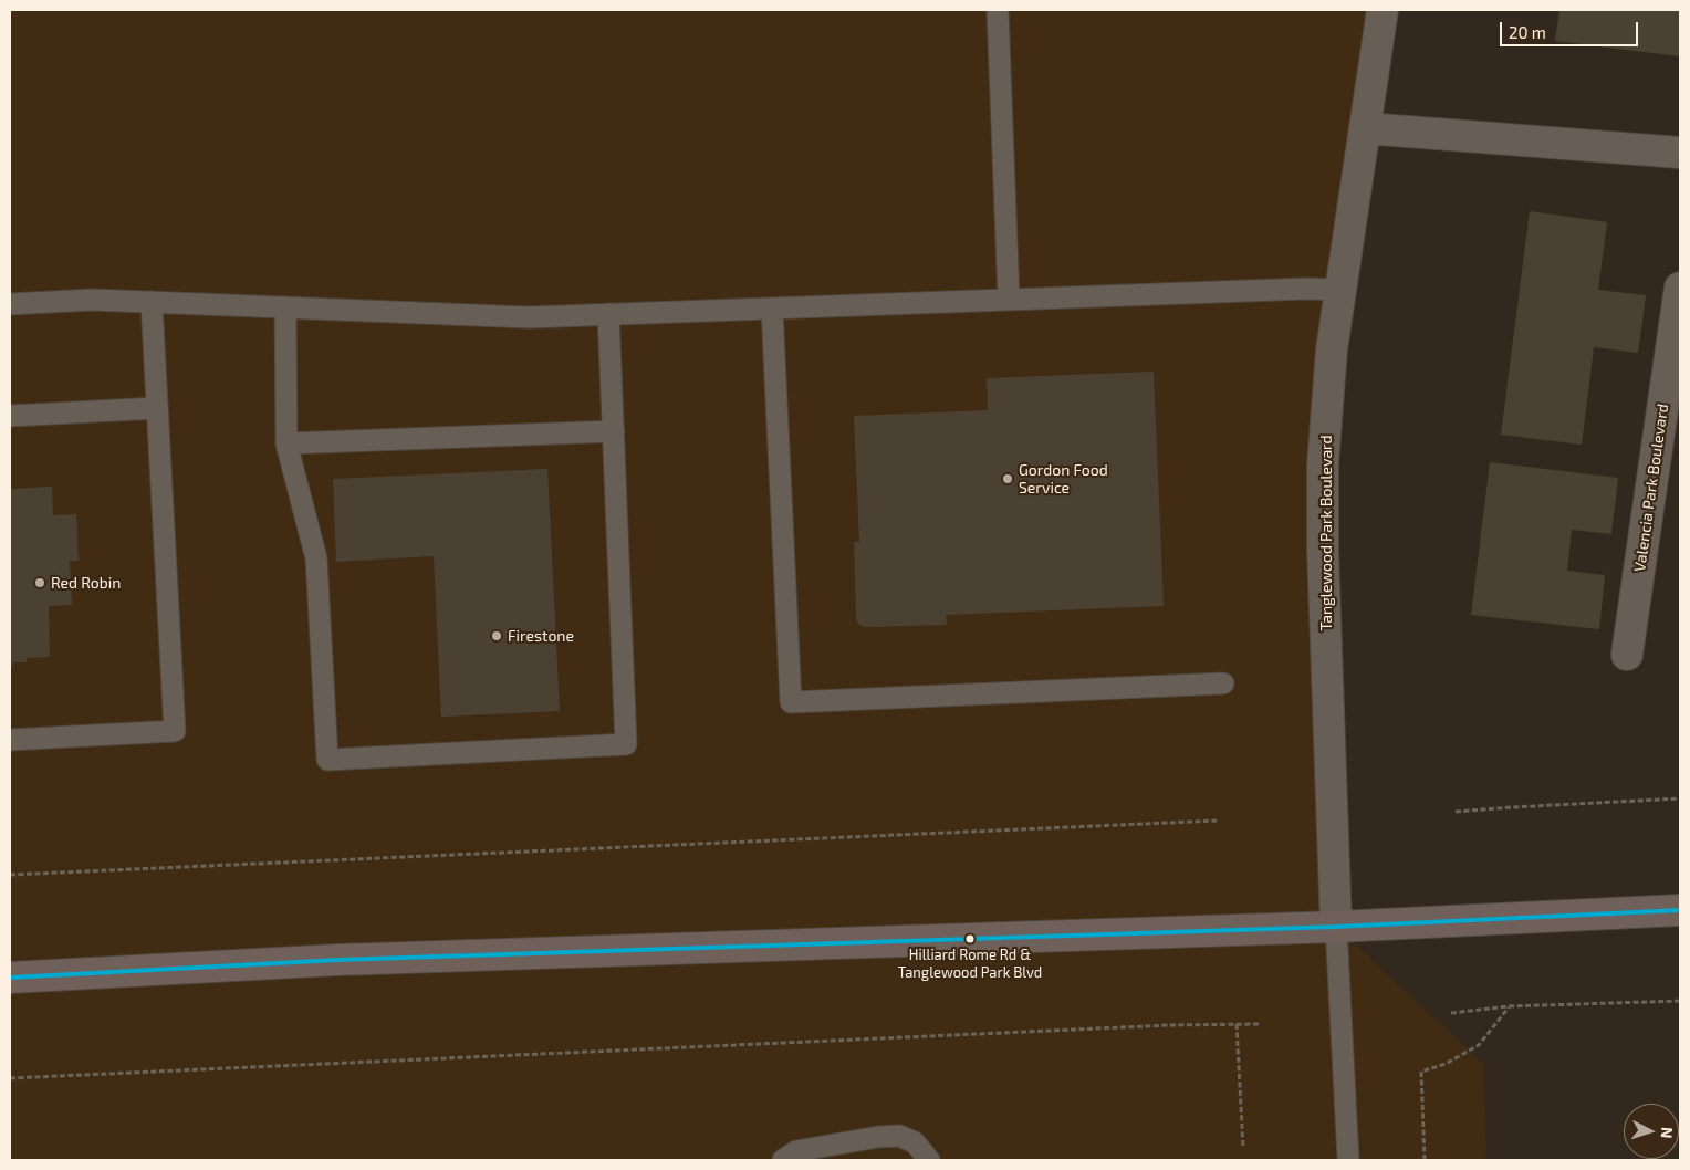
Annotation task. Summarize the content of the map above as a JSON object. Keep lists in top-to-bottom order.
{
  "streets": {
    "street": ["Valencia Park Boulevard", "Tanglewood Park Boulevard"]
  },
  "places": [
    "Gordon Food Service",
    "Red Robin",
    "Firestone",
    "Hilliard Rome Rd & Tanglewood Park Blvd"
  ],
  "scale_bar": "20 m",
  "north": "right"
}
